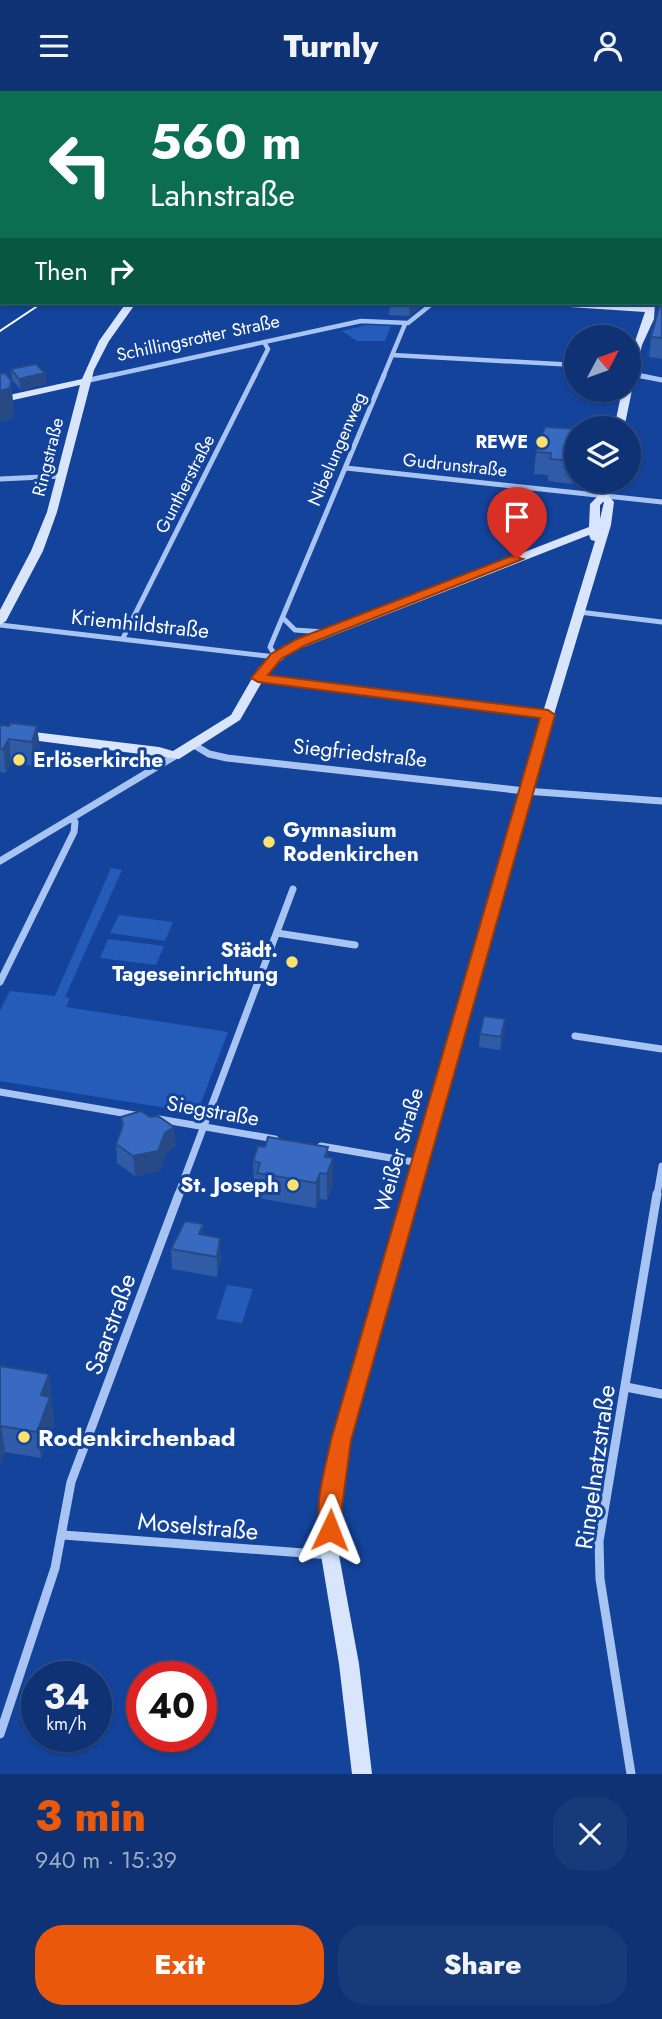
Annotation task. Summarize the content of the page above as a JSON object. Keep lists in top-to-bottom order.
{
  "streets": {
    "street": [
      "Schillingsrotter Straße",
      "Nibelungenweg",
      "Ringstraße",
      "Gudrunstraße",
      "Guntherstraße",
      "Kriemhildstraße",
      "Siegfriedstraße",
      "Siegstraße",
      "Weißer Straße",
      "Saarstraße",
      "Ringelnatzstraße",
      "Moselstraße"
    ]
  },
  "crossings": [
    ["Schillingsrotter Straße", "Nibelungenweg"],
    ["Schillingsrotter Straße", "Ringstraße"],
    ["Schillingsrotter Straße", "Guntherstraße"],
    ["Nibelungenweg", "Gudrunstraße"],
    ["Nibelungenweg", "Kriemhildstraße"],
    ["Ringstraße", "Kriemhildstraße"],
    ["Guntherstraße", "Kriemhildstraße"],
    ["Siegfriedstraße", "Weißer Straße"],
    ["Siegstraße", "Saarstraße"],
    ["Weißer Straße", "Moselstraße"],
    ["Saarstraße", "Moselstraße"]
  ],
  "places": [
    "REWE",
    "Erlöserkirche",
    "Gymnasium Rodenkirchen",
    "Städt. Tageseinrichtung",
    "St. Joseph",
    "Rodenkirchenbad"
  ],
  "north": "top right",
  "page": {
    "header": "Turnly",
    "turn": ["560 m", "Lahnstraße"],
    "then": "Then",
    "speed": "34 km/h",
    "limit": "40",
    "heading": ["3 min", "940 m · 15:39"],
    "buttons": ["Exit", "Share"]
  }
}
